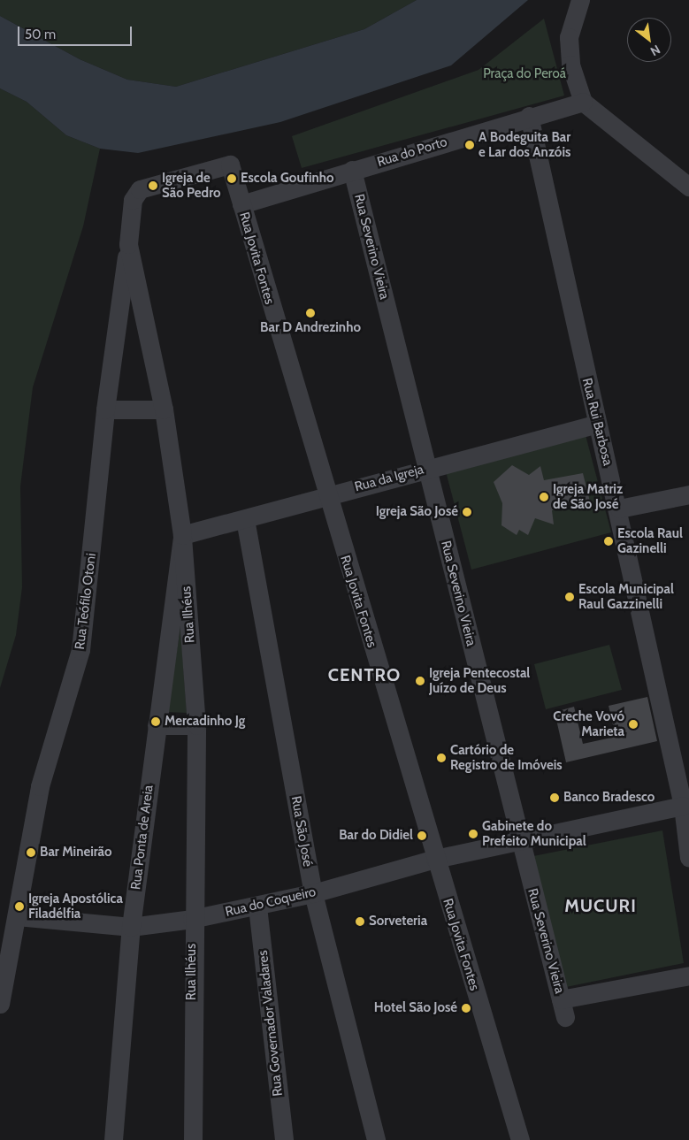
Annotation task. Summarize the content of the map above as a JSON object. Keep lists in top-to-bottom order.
{
  "streets": {
    "street": [
      "Rua do Porto",
      "Rua Severino Vieira",
      "Rua Jovita Fontes",
      "Rua Rui Barbosa",
      "Rua da Igreja",
      "Rua Teófilo Otoni",
      "Rua Ilhéus",
      "Rua São José",
      "Rua Ponta de Areia",
      "Rua do Coqueiro",
      "Rua Governador Valadares"
    ]
  },
  "crossings": [
    ["Rua do Porto", "Rua Severino Vieira"],
    ["Rua do Porto", "Rua Jovita Fontes"],
    ["Rua do Porto", "Rua Rui Barbosa"],
    ["Rua Severino Vieira", "Rua da Igreja"],
    ["Rua Severino Vieira", "Rua do Coqueiro"],
    ["Rua Jovita Fontes", "Rua da Igreja"],
    ["Rua Jovita Fontes", "Rua Ilhéus"],
    ["Rua Jovita Fontes", "Rua do Coqueiro"],
    ["Rua Rui Barbosa", "Rua da Igreja"],
    ["Rua Rui Barbosa", "Rua do Coqueiro"],
    ["Rua da Igreja", "Rua Ilhéus"],
    ["Rua da Igreja", "Rua São José"],
    ["Rua da Igreja", "Rua Ponta de Areia"],
    ["Rua Teófilo Otoni", "Rua Ilhéus"],
    ["Rua Teófilo Otoni", "Rua do Coqueiro"],
    ["Rua Ilhéus", "Rua Ponta de Areia"],
    ["Rua Ilhéus", "Rua do Coqueiro"],
    ["Rua São José", "Rua do Coqueiro"],
    ["Rua Ponta de Areia", "Rua do Coqueiro"],
    ["Rua do Coqueiro", "Rua Governador Valadares"]
  ],
  "districts": ["CENTRO", "MUCURI"],
  "parks": ["Praça do Peroá"],
  "places": [
    "A Bodeguita Bar e Lar dos Anzóis",
    "Escola Goufinho",
    "Igreja de São Pedro",
    "Bar D Andrezinho",
    "Igreja Matriz de São José",
    "Igreja São José",
    "Escola Raul Gazinelli",
    "Escola Municipal Raul Gazzinelli",
    "Igreja Pentecostal Juízo de Deus",
    "Mercadinho Jg",
    "Creche Vovó Marieta",
    "Cartório de Registro de Imóveis",
    "Banco Bradesco",
    "Gabinete do Prefeito Municipal",
    "Bar do Didiel",
    "Bar Mineirão",
    "Igreja Apostólica Filadélfia",
    "Sorveteria",
    "Hotel São José"
  ],
  "scale_bar": "50 m",
  "north": "bottom right"
}
